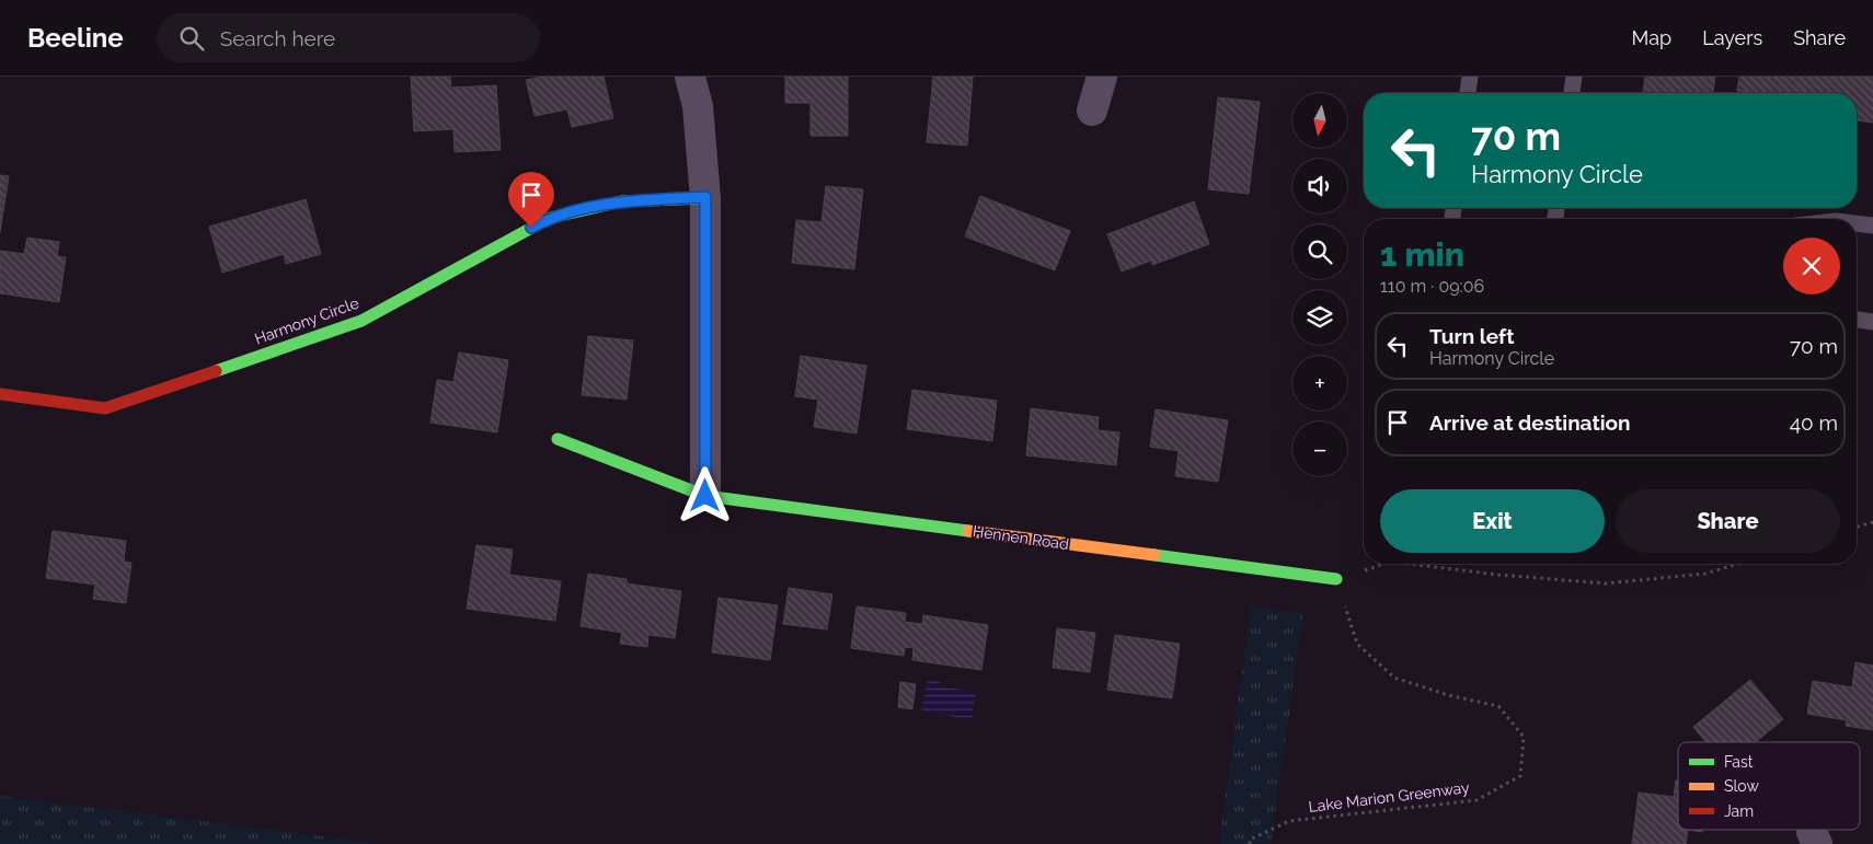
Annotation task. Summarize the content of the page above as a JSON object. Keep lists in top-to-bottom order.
{
  "streets": {
    "street": ["Harmony Circle", "Hennen Road"],
    "path": ["Lake Marion Greenway"]
  },
  "crossings": [
    ["Hennen Road", "Lake Marion Greenway"]
  ],
  "legend": ["Fast", "Slow", "Jam"],
  "north": "bottom",
  "page": {
    "header": "Beeline",
    "search": "Search here",
    "nav": ["Map", "Layers", "Share"],
    "map_buttons": ["+", "−"],
    "turn": ["70 m", "Harmony Circle"],
    "heading": ["1 min", "110 m · 09:06"],
    "list": [
      {
        "name": "Turn left",
        "note": "Harmony Circle",
        "value": "70 m"
      },
      {
        "name": "Arrive at destination",
        "value": "40 m"
      }
    ],
    "buttons": ["Exit", "Share"]
  }
}
